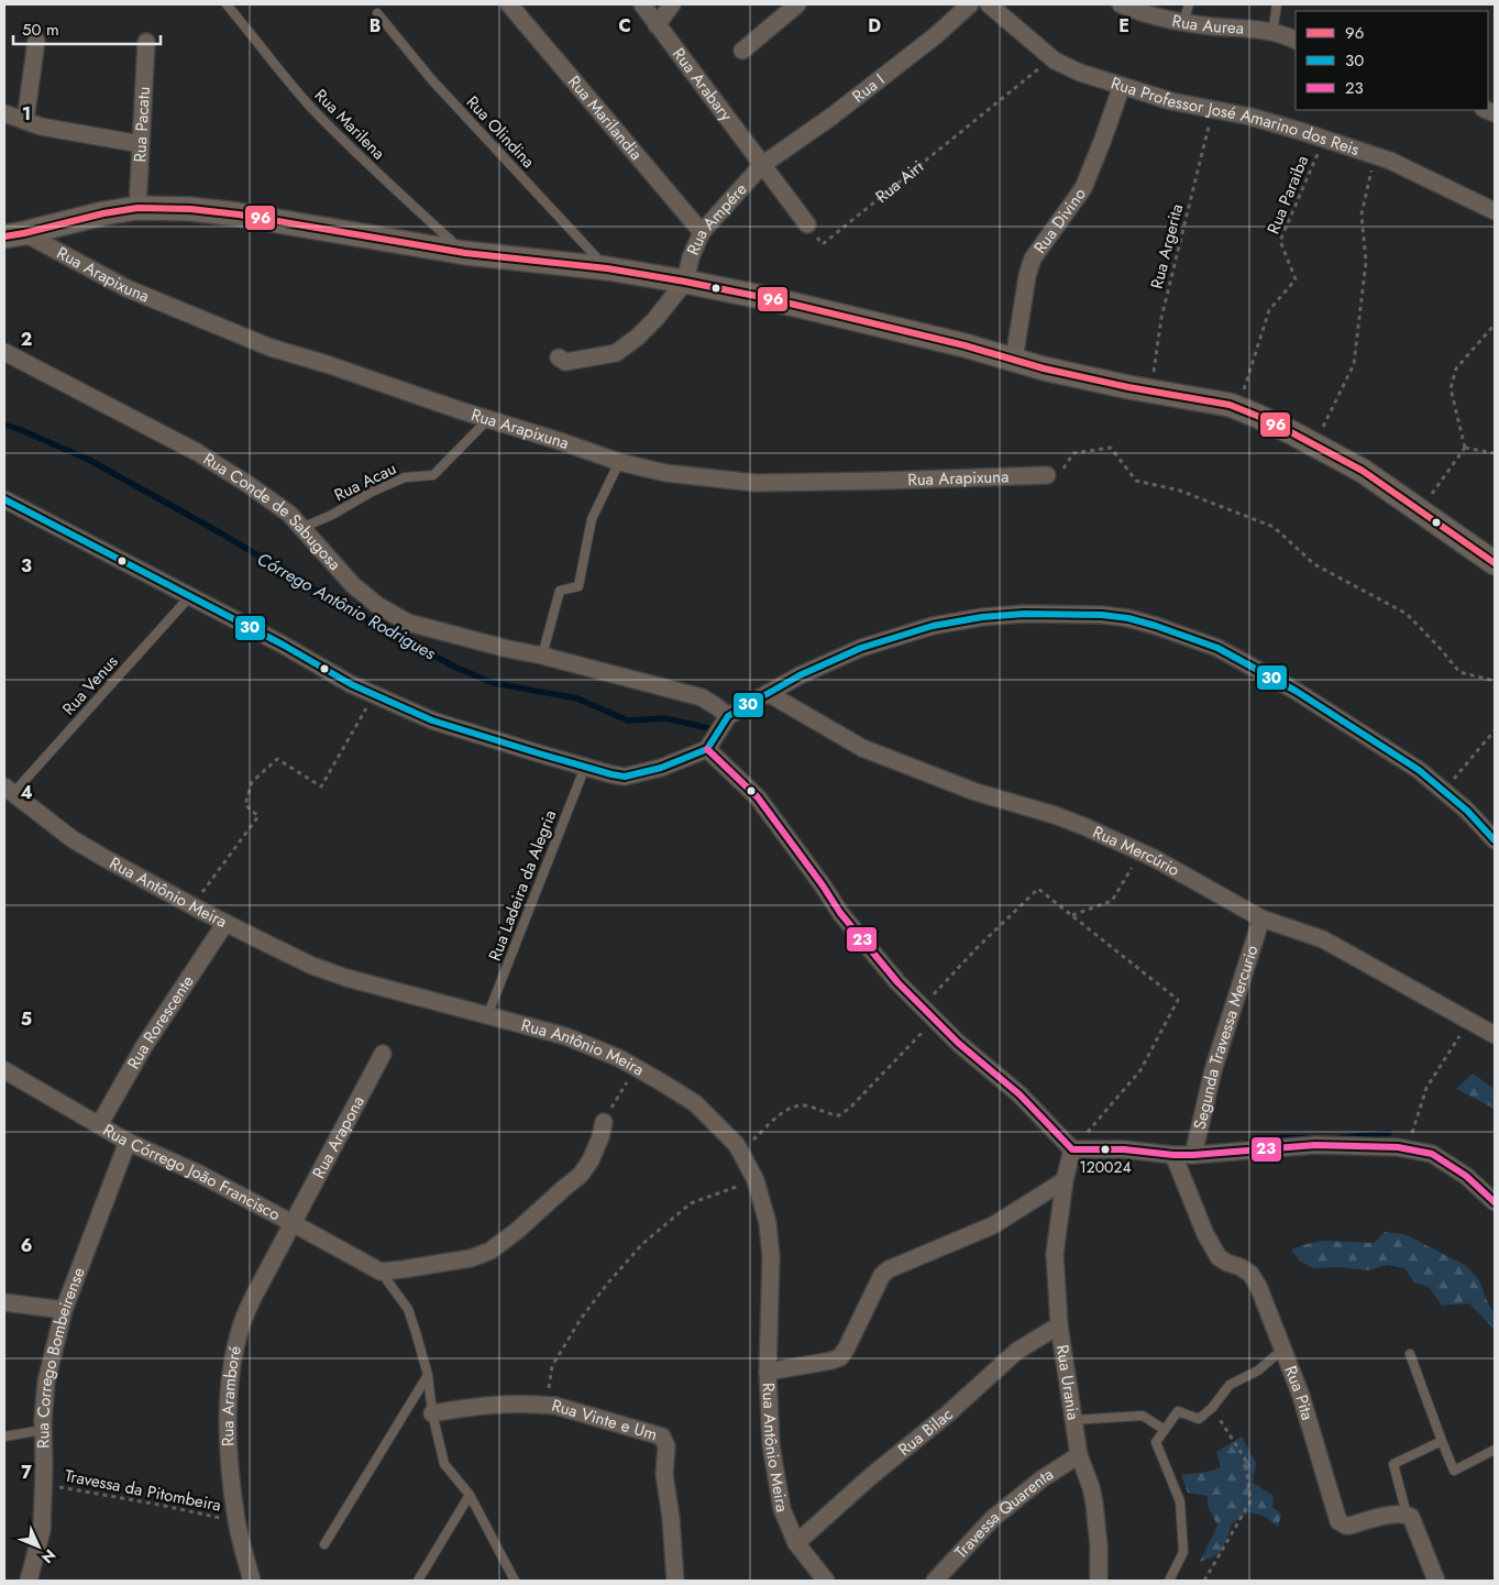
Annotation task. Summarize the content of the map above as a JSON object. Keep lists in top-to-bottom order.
{
  "streets": {
    "street": [
      "Rua Aurea",
      "Rua Arabary",
      "Rua I",
      "Rua Professor José Amarino dos Reis",
      "Rua Marilandia",
      "Rua Pacatu",
      "Rua Ampére",
      "Rua Divino",
      "Rua Arapixuna",
      "Rua Conde de Sabugosa",
      "Rua Mercúrio",
      "Rua Antônio Meira",
      "Rua Rorescente",
      "Segunda Travessa Mercurio",
      "Rua Arapona",
      "Rua Córrego João Francisco",
      "Rua Corrego Bombeirense",
      "Rua Urania",
      "Rua Pita",
      "Rua Aramboré",
      "Rua Vinte e Um",
      "Rua Bilac",
      "Travessa Quarenta"
    ],
    "lane": [
      "Rua Marilena",
      "Rua Olindina",
      "Rua Acau",
      "Rua Venus",
      "Rua Ladeira da Alegria"
    ],
    "path": [
      "Rua Airi",
      "Rua Paraiba",
      "Rua Argerita",
      "Travessa da Pitombeira"
    ]
  },
  "crossings": [
    ["Rua Arabary", "Rua I"],
    ["Rua Arabary", "Rua Ampére"],
    ["Rua I", "Rua Ampére"],
    ["Rua Professor José Amarino dos Reis", "Rua Airi"],
    ["Rua Professor José Amarino dos Reis", "Rua Paraiba"],
    ["Rua Professor José Amarino dos Reis", "Rua Divino"],
    ["Rua Professor José Amarino dos Reis", "Rua Argerita"],
    ["Rua Marilandia", "Rua Ampére"],
    ["Rua Arapixuna", "Rua Acau"],
    ["Rua Acau", "Rua Conde de Sabugosa"],
    ["Rua Venus", "Rua Antônio Meira"],
    ["Rua Mercúrio", "Segunda Travessa Mercurio"],
    ["Rua Ladeira da Alegria", "Rua Antônio Meira"],
    ["Rua Antônio Meira", "Rua Rorescente"],
    ["Rua Antônio Meira", "Rua Bilac"],
    ["Rua Rorescente", "Rua Córrego João Francisco"],
    ["Rua Arapona", "Rua Córrego João Francisco"],
    ["Rua Arapona", "Rua Aramboré"],
    ["Rua Córrego João Francisco", "Rua Corrego Bombeirense"],
    ["Rua Córrego João Francisco", "Rua Aramboré"],
    ["Rua Córrego João Francisco", "Rua Vinte e Um"],
    ["Rua Corrego Bombeirense", "Travessa da Pitombeira"],
    ["Rua Urania", "Rua Bilac"],
    ["Rua Urania", "Travessa Quarenta"],
    ["Rua Aramboré", "Travessa da Pitombeira"]
  ],
  "water": ["Córrego Antônio Rodrigues"],
  "places": ["120024"],
  "lines": ["transit line 96", "transit line 30", "transit line 23"],
  "legend": ["96", "30", "23"],
  "scale_bar": "50 m",
  "north": "bottom right",
  "grid": {
    "columns": [
      "B",
      "C",
      "D",
      "E"
    ],
    "rows": [
      "1",
      "2",
      "3",
      "4",
      "5",
      "6",
      "7"
    ]
  }
}
